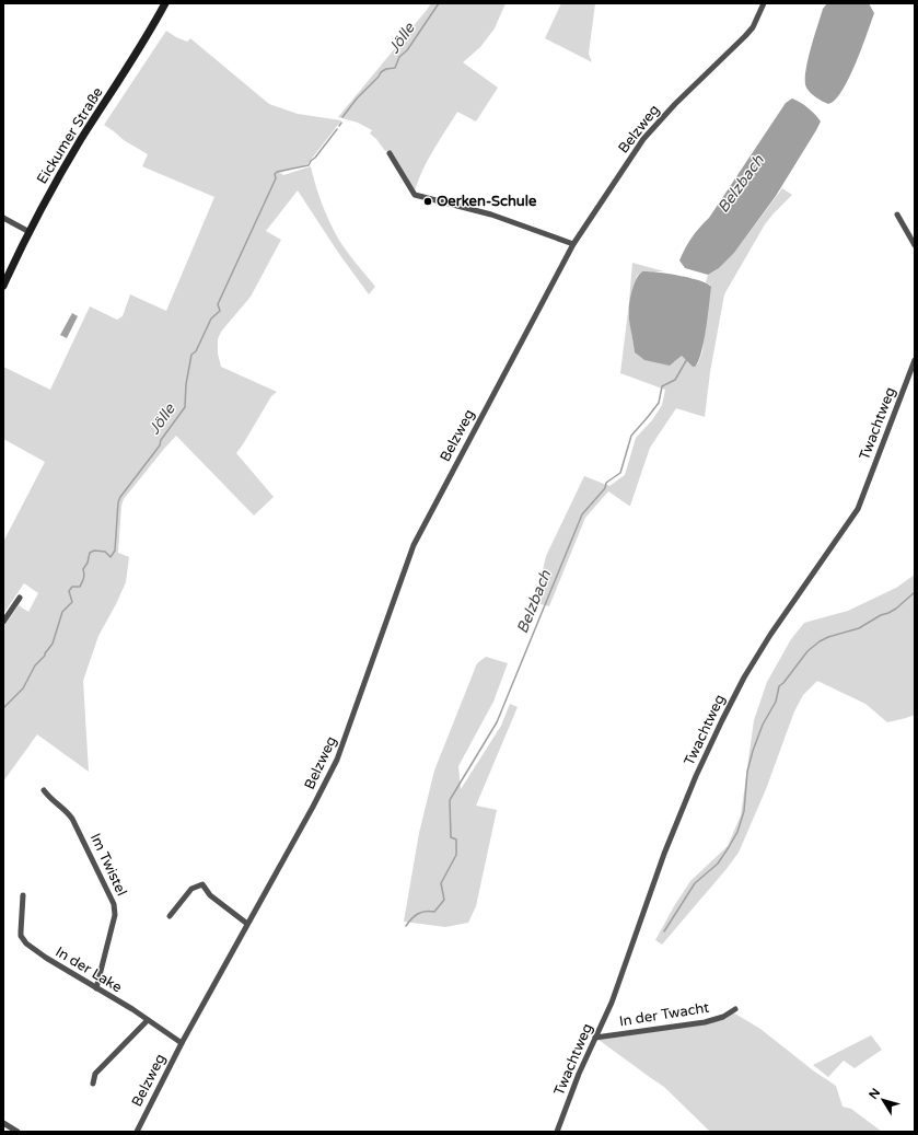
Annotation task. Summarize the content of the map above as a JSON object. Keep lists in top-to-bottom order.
{
  "streets": {
    "main road": ["Eickumer Straße"],
    "street": [
      "Belzweg",
      "Twachtweg",
      "Im Twistel",
      "In der Lake",
      "In der Twacht"
    ]
  },
  "crossings": [
    ["Belzweg", "In der Lake"],
    ["Twachtweg", "In der Twacht"],
    ["Im Twistel", "In der Lake"]
  ],
  "water": ["Jölle", "Belzbach"],
  "places": ["Oerken-Schule"],
  "north": "top left"
}
